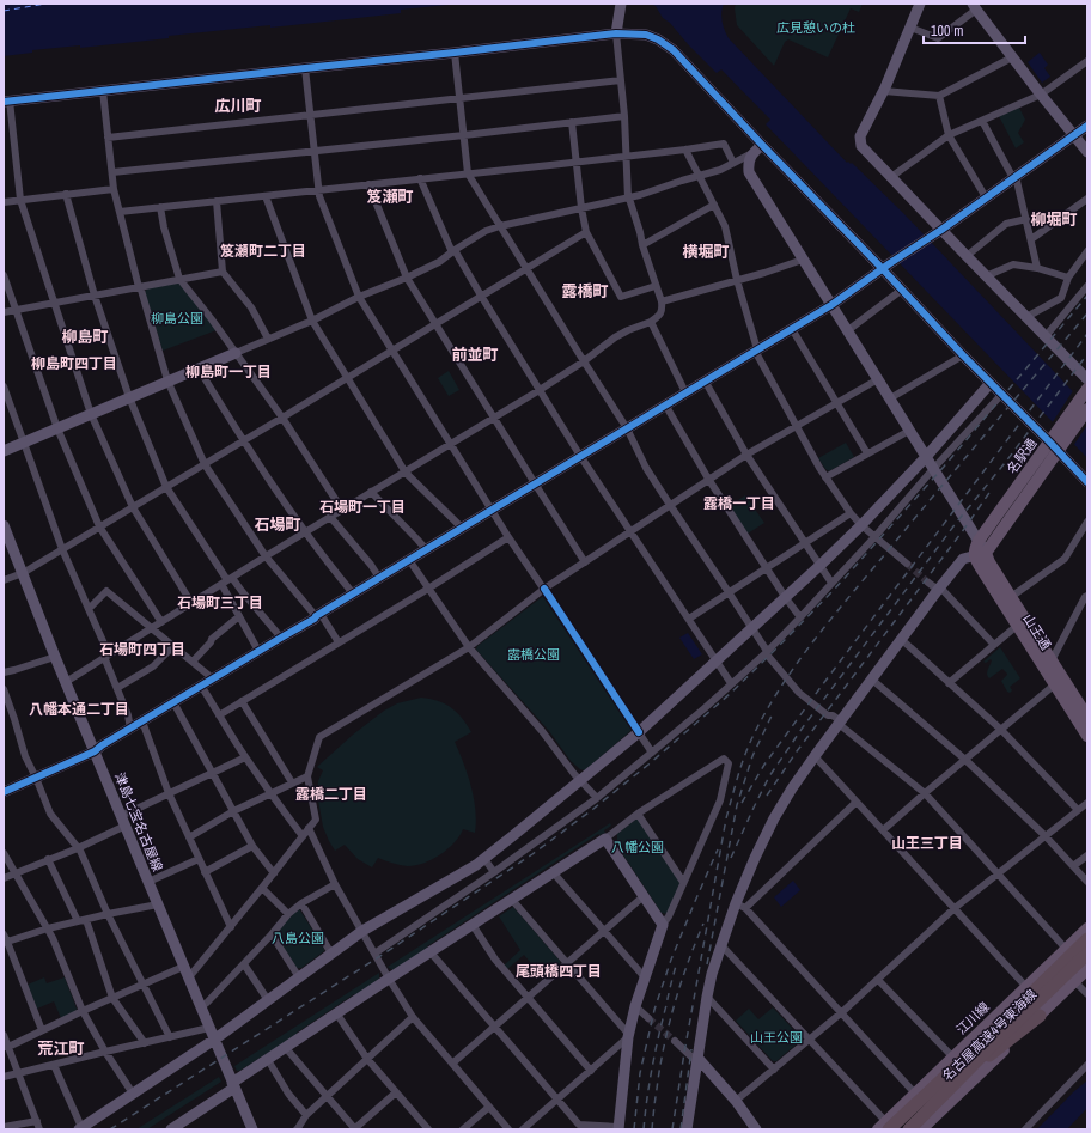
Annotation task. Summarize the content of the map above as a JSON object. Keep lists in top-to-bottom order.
{
  "streets": {
    "highway": ["名古屋高速4号東海線"],
    "main road": ["名駅通", "山王通", "江川線"],
    "street": ["津島七宝名古屋線"]
  },
  "crossings": [
    ["名駅通", "山王通"],
    ["江川線", "名古屋高速4号東海線"]
  ],
  "districts": [
    "広川町",
    "笈瀬町",
    "柳堀町",
    "笈瀬町二丁目",
    "横堀町",
    "露橋町",
    "柳島町",
    "前並町",
    "柳島町四丁目",
    "柳島町一丁目",
    "露橋一丁目",
    "石場町一丁目",
    "石場町",
    "石場町三丁目",
    "石場町四丁目",
    "八幡本通二丁目",
    "露橋二丁目",
    "山王三丁目",
    "尾頭橋四丁目",
    "荒江町"
  ],
  "parks": [
    "広見憩いの杜",
    "柳島公園",
    "露橋公園",
    "八幡公園",
    "八島公園",
    "山王公園"
  ],
  "scale_bar": "100 m"
}
